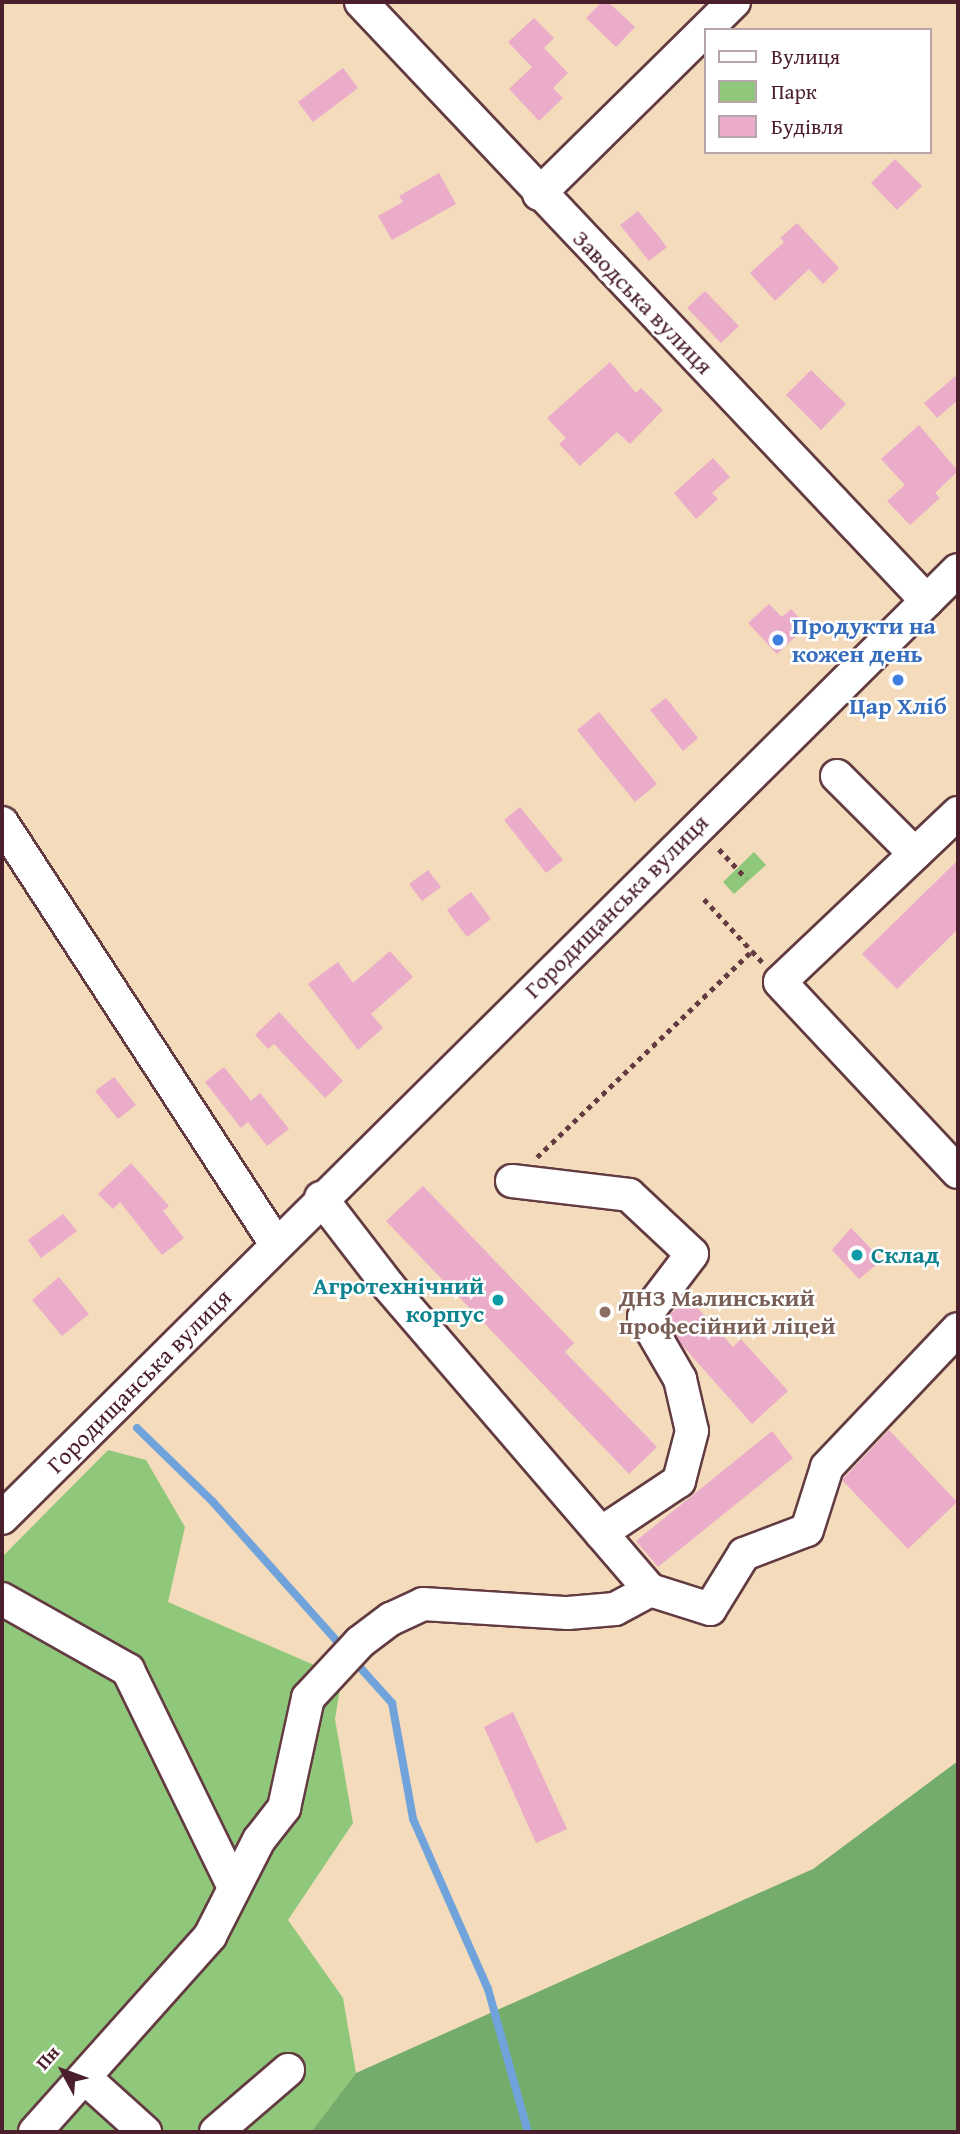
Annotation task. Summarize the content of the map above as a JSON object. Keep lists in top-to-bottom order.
{
  "streets": {
    "street": ["Заводська вулиця", "Городищанська вулиця"]
  },
  "crossings": [
    ["Заводська вулиця", "Городищанська вулиця"]
  ],
  "places": [
    "Продукти на кожен день",
    "Цар Хліб",
    "Склад",
    "Агротехнічний корпус",
    "ДНЗ Малинський професійний ліцей"
  ],
  "legend": ["Вулиця", "Парк", "Будівля"],
  "north": "top left"
}
